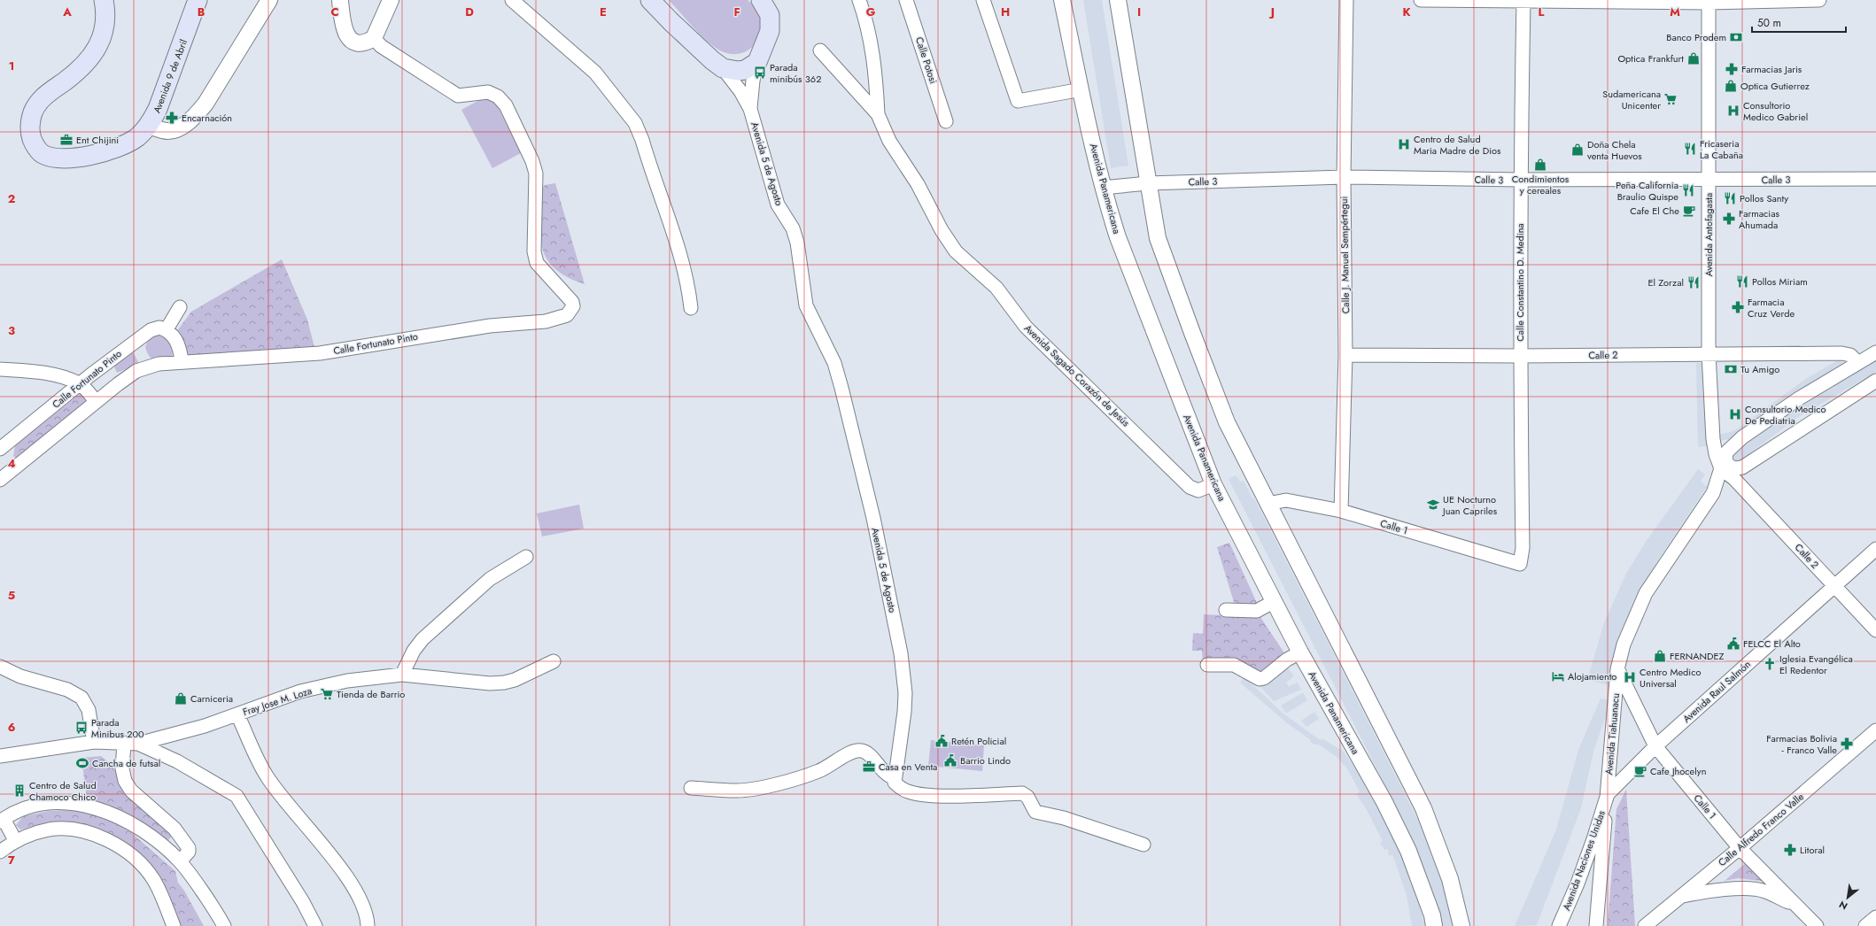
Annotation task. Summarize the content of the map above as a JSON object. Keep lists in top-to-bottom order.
{
  "streets": {
    "main road": ["Avenida 9 de Abril"],
    "street": [
      "Calle Potosi",
      "Avenida 5 de Agosto",
      "Calle 3",
      "Avenida Panamericana",
      "Avenida Antofagasta",
      "Calle J. Manuel Sempértegui",
      "Calle Constantino D. Medina",
      "Calle Fortunato Pinto",
      "Calle 2",
      "Avenida Sagado Corazón de Jesús",
      "Calle 1",
      "Avenida Raul Salmón",
      "Fray Jose M. Loza",
      "Avenida Tiahuanacu",
      "Calle Alfredo Franco Valle",
      "Avenida Naciones Unidas"
    ]
  },
  "crossings": [
    ["Calle 3", "Avenida Panamericana"],
    ["Calle 3", "Avenida Antofagasta"],
    ["Calle 3", "Calle J. Manuel Sempértegui"],
    ["Calle 3", "Calle Constantino D. Medina"],
    ["Avenida Panamericana", "Avenida Sagado Corazón de Jesús"],
    ["Avenida Antofagasta", "Calle 2"],
    ["Avenida Antofagasta", "Avenida Tiahuanacu"],
    ["Calle J. Manuel Sempértegui", "Calle 2"],
    ["Calle J. Manuel Sempértegui", "Calle 1"],
    ["Calle Constantino D. Medina", "Calle 2"],
    ["Calle Constantino D. Medina", "Calle 1"],
    ["Calle 2", "Avenida Raul Salmón"],
    ["Calle 2", "Avenida Tiahuanacu"],
    ["Calle 1", "Avenida Raul Salmón"],
    ["Calle 1", "Avenida Tiahuanacu"],
    ["Calle 1", "Calle Alfredo Franco Valle"],
    ["Avenida Raul Salmón", "Avenida Tiahuanacu"],
    ["Avenida Raul Salmón", "Avenida Naciones Unidas"],
    ["Avenida Tiahuanacu", "Avenida Naciones Unidas"]
  ],
  "places": {
    "bank": ["Banco Prodem", "Tu Amigo"],
    "shop": [
      "Optica Frankfurt",
      "Optica Gutierrez",
      "Doña Chela venta Huevos",
      "Condimientos y cereales",
      "FERNANDEZ",
      "Carniceria"
    ],
    "pharmacy": [
      "Farmacias Jaris",
      "Encarnación",
      "Farmacias Ahumada",
      "Farmacia Cruz Verde",
      "Farmacias Bolivia - Franco Valle",
      "Litoral"
    ],
    "bus stop": ["Parada minibús 362", "Parada Minibus 200"],
    "supermarket": ["Sudamericana Unicenter", "Tienda de Barrio"],
    "hospital": [
      "Consultorio Medico Gabriel",
      "Centro de Salud Maria Madre de Dios",
      "Consultorio Medico De Pediatria",
      "Centro Medico Universal"
    ],
    "office": ["Ent Chijini", "Casa en Venta"],
    "restaurant": [
      "Fricaseria La Cabaña",
      "Peña California Braulio Quispe",
      "Pollos Santy",
      "Pollos Miriam",
      "El Zorzal"
    ],
    "cafe": ["Cafe El Che", "Cafe Jhocelyn"],
    "school or university": ["UE Nocturno Juan Capriles"],
    "public building": ["FELCC El Alto", "Retén Policial", "Barrio Lindo"],
    "church": ["Iglesia Evangélica El Redentor"],
    "hotel": ["Alojamiento"],
    "sports": ["Cancha de futsal"],
    "building": ["Centro de Salud Chamoco Chico"]
  },
  "scale_bar": "50 m",
  "north": "bottom left",
  "grid": {
    "columns": [
      "A",
      "B",
      "C",
      "D",
      "E",
      "F",
      "G",
      "H",
      "I",
      "J",
      "K",
      "L",
      "M"
    ],
    "rows": [
      "1",
      "2",
      "3",
      "4",
      "5",
      "6",
      "7"
    ]
  }
}
